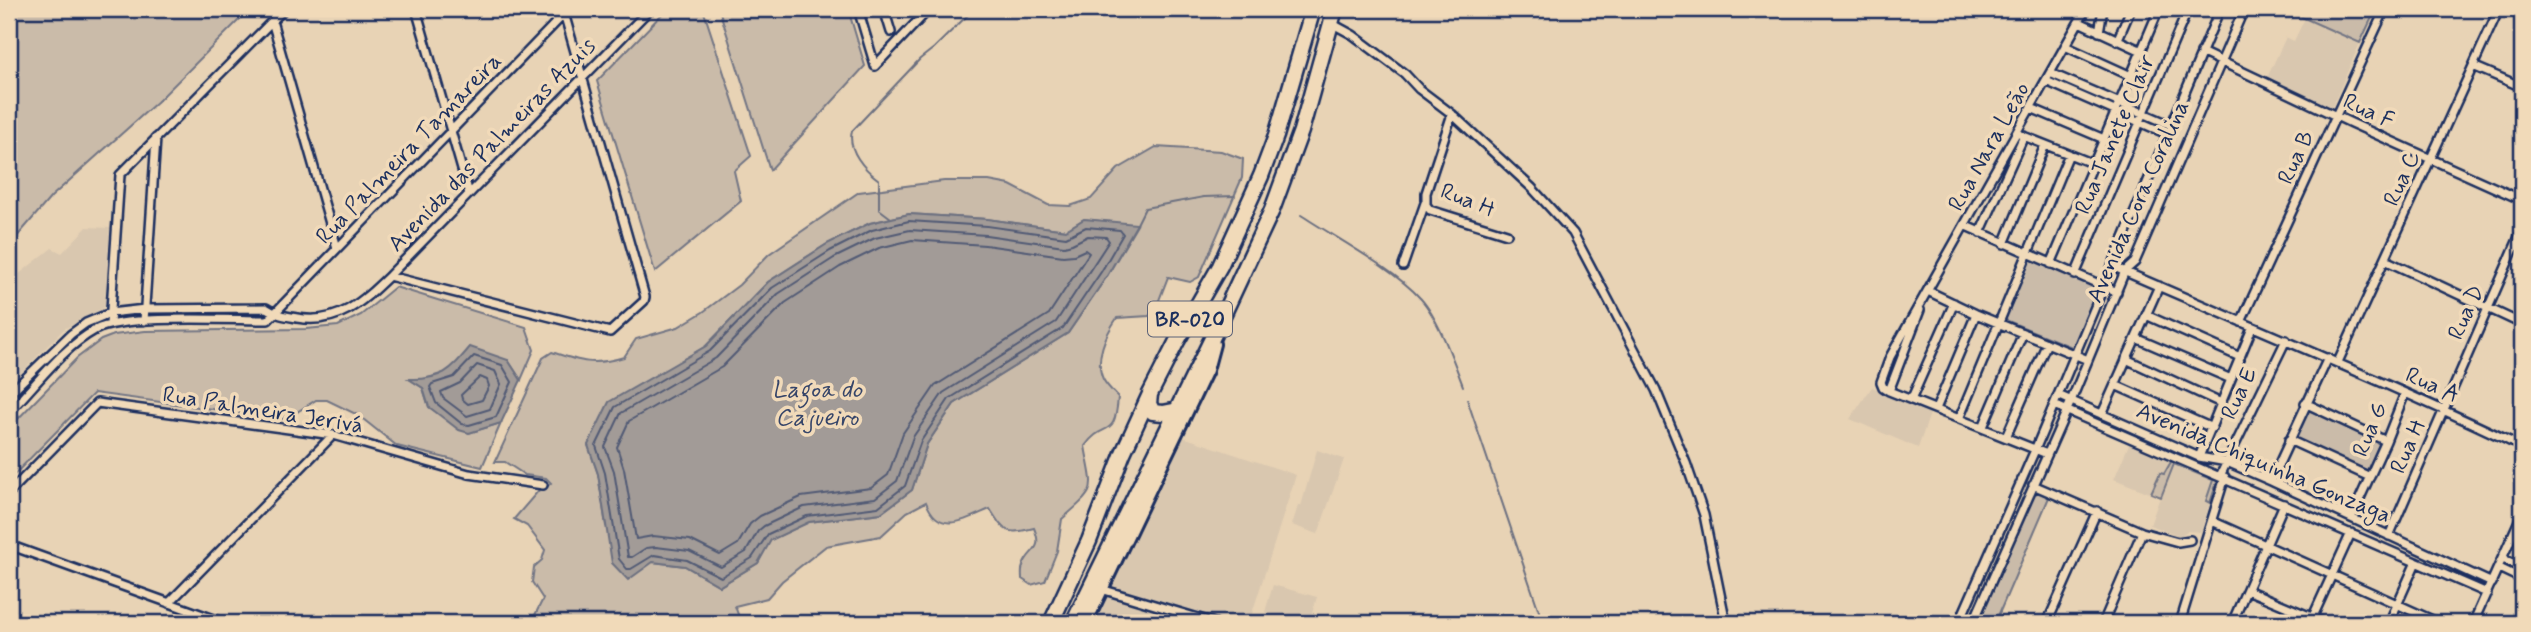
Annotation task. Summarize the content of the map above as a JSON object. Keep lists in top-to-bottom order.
{
  "streets": {
    "highway": ["BR-020"],
    "street": [
      "Rua F",
      "Rua Janete Clair",
      "Avenida das Palmeiras Azuis",
      "Rua Nara Leão",
      "Rua Palmeira Tamareira",
      "Rua B",
      "Rua C",
      "Rua H",
      "Avenida Cora Coralina",
      "Rua D",
      "Rua A",
      "Rua E",
      "Rua Palmeira Jerivá",
      "Rua G",
      "Avenida Chiquinha Gonzaga"
    ]
  },
  "crossings": [
    ["Rua F", "Rua B"],
    ["Rua F", "Rua C"],
    ["Rua F", "Avenida Cora Coralina"],
    ["Avenida das Palmeiras Azuis", "Rua Palmeira Tamareira"],
    ["Rua B", "Rua A"],
    ["Rua C", "Rua A"],
    ["Rua H", "Rua D"],
    ["Rua H", "Rua A"],
    ["Rua H", "Avenida Chiquinha Gonzaga"],
    ["Avenida Cora Coralina", "Rua A"],
    ["Avenida Cora Coralina", "Avenida Chiquinha Gonzaga"],
    ["Rua D", "Rua A"],
    ["Rua A", "Rua E"],
    ["Rua A", "Rua G"],
    ["Rua E", "Avenida Chiquinha Gonzaga"],
    ["Rua G", "Avenida Chiquinha Gonzaga"]
  ],
  "water": ["Lagoa do Cajueiro"]
}
